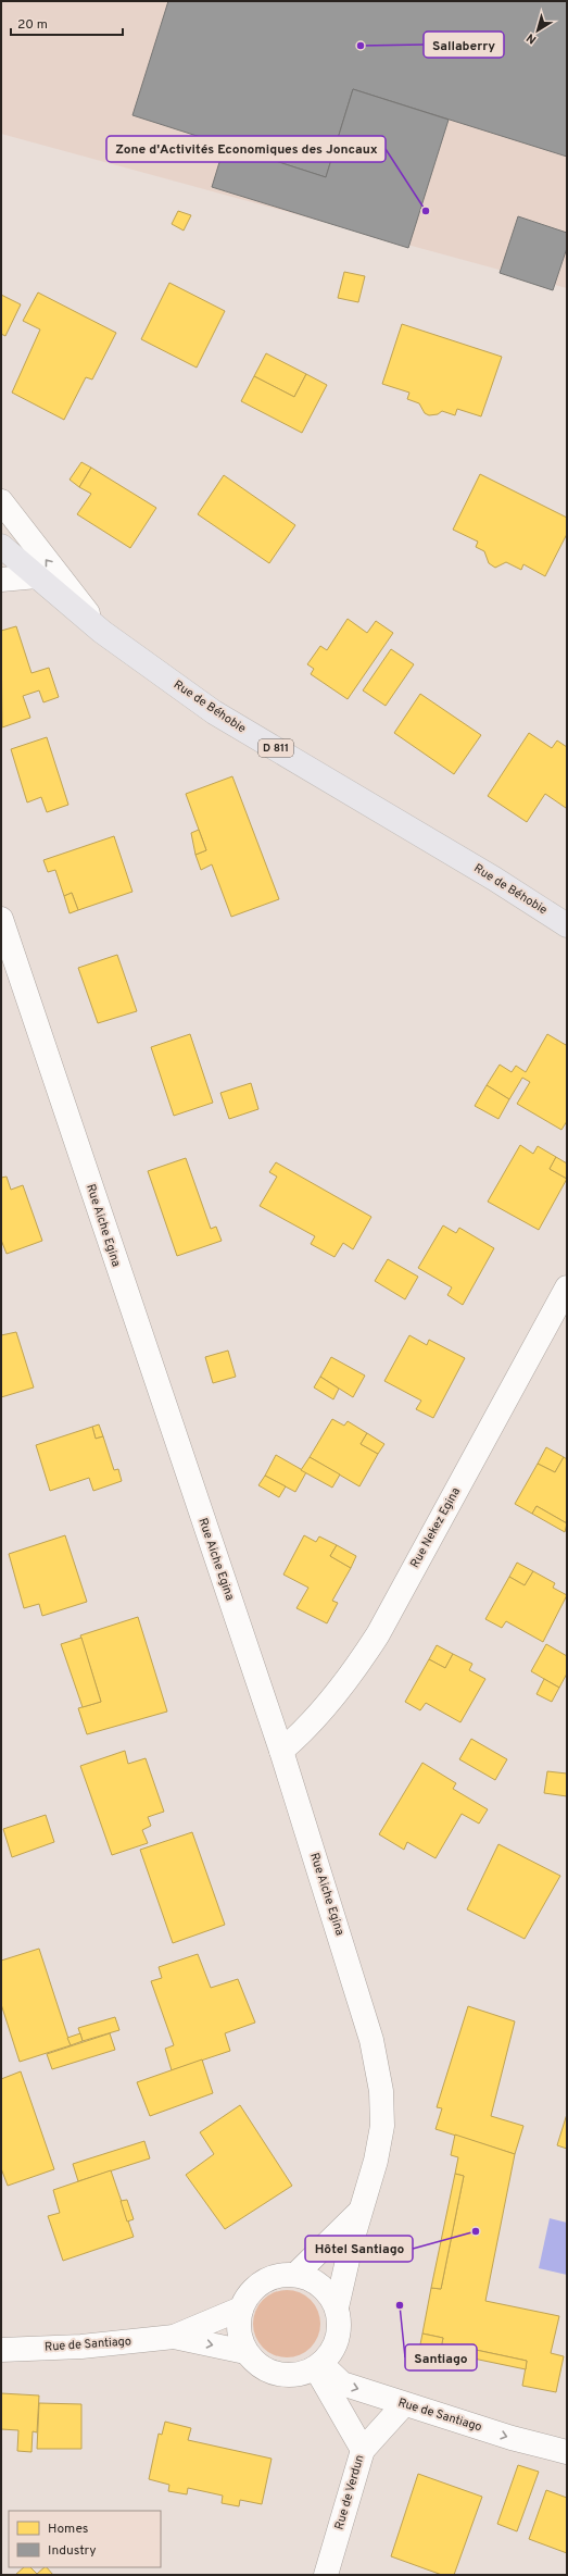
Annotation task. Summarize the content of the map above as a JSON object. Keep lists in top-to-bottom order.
{
  "streets": {
    "main road": ["Rue de Béhobie", "D 811"],
    "street": [
      "Rue Aiche Egina",
      "Rue Nekez Egina",
      "Rue de Santiago",
      "Rue de Verdun"
    ]
  },
  "crossings": [
    ["Rue Aiche Egina", "Rue Nekez Egina"],
    ["Rue Aiche Egina", "Rue de Santiago"],
    ["Rue Aiche Egina", "Rue de Verdun"],
    ["Rue de Santiago", "Rue de Verdun"]
  ],
  "one_way": ["Rue de Santiago"],
  "places": [
    "Sallaberry",
    "Zone d'Activités Economiques des Joncaux",
    "Hôtel Santiago",
    "Santiago"
  ],
  "legend": ["Homes", "Industry"],
  "scale_bar": "20 m",
  "north": "bottom left"
}
